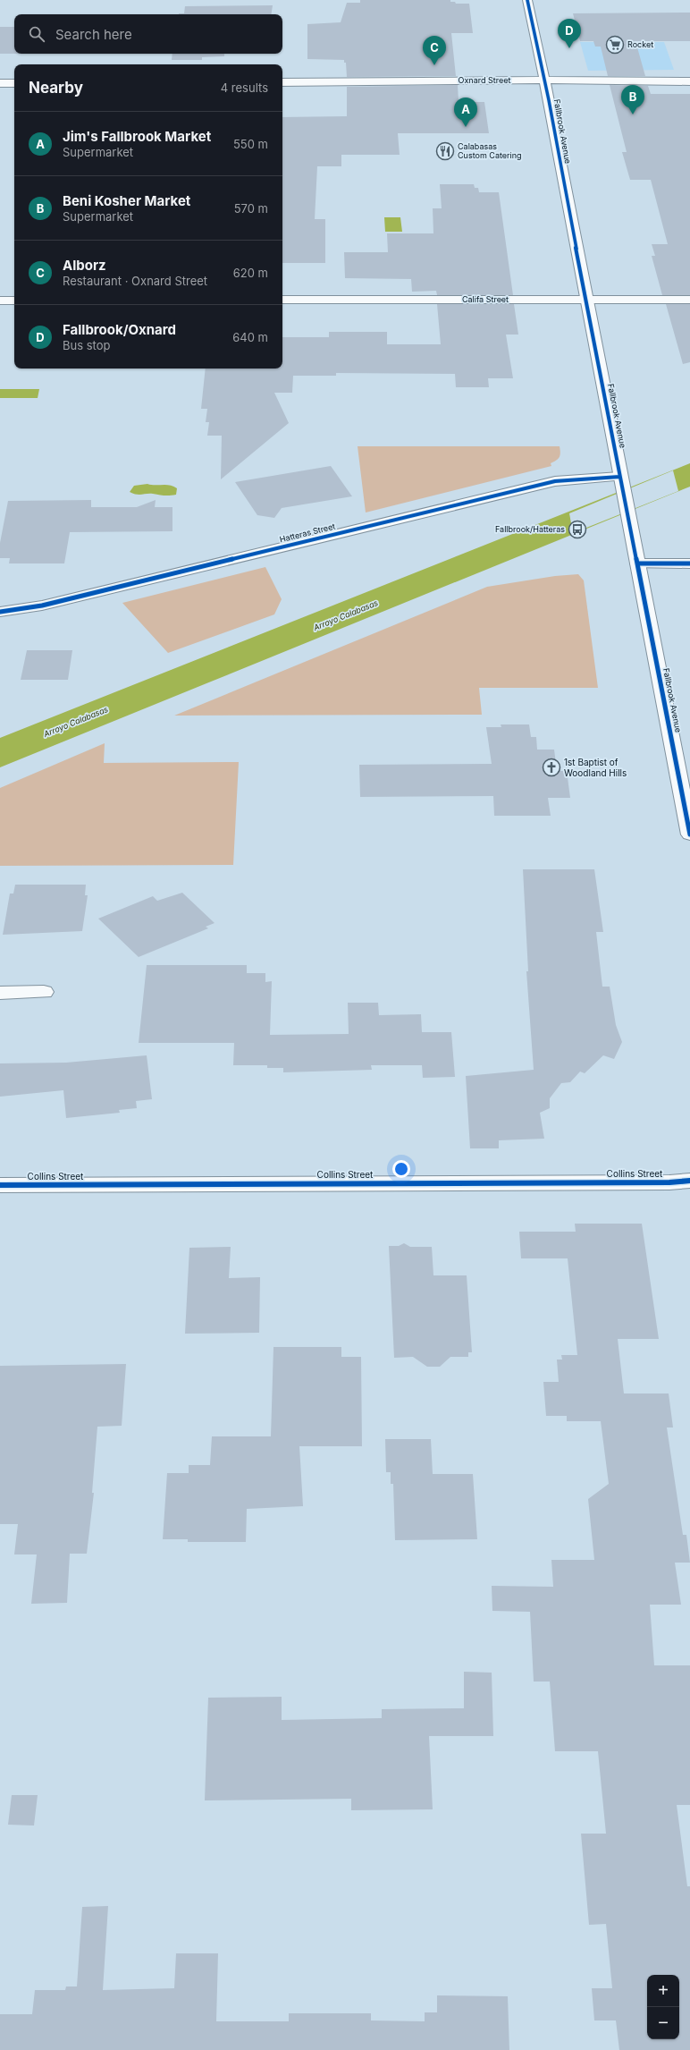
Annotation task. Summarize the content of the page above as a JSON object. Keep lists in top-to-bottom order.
{
  "streets": {
    "main road": [
      "Oxnard Street",
      "Fallbrook Avenue",
      "Califa Street",
      "Hatteras Street",
      "Collins Street"
    ]
  },
  "crossings": [
    ["Oxnard Street", "Fallbrook Avenue"],
    ["Fallbrook Avenue", "Califa Street"],
    ["Fallbrook Avenue", "Hatteras Street"]
  ],
  "water": ["Arroyo Calabasas"],
  "places": {
    "supermarket": ["Rocket"],
    "restaurant": ["Calabasas Custom Catering"],
    "bus stop": ["Fallbrook/Hatteras"],
    "church": ["1st Baptist of Woodland Hills"]
  },
  "page": {
    "search": "Search here",
    "pins": [
      "D",
      "C",
      "B",
      "A"
    ],
    "heading": ["Nearby", "4 results"],
    "list": [
      {
        "mark": "A",
        "name": "Jim's Fallbrook Market",
        "note": "Supermarket",
        "value": "550 m"
      },
      {
        "mark": "B",
        "name": "Beni Kosher Market",
        "note": "Supermarket",
        "value": "570 m"
      },
      {
        "mark": "C",
        "name": "Alborz",
        "note": "Restaurant · Oxnard Street",
        "value": "620 m"
      },
      {
        "mark": "D",
        "name": "Fallbrook/Oxnard",
        "note": "Bus stop",
        "value": "640 m"
      }
    ],
    "map_buttons": ["+", "−"]
  }
}
